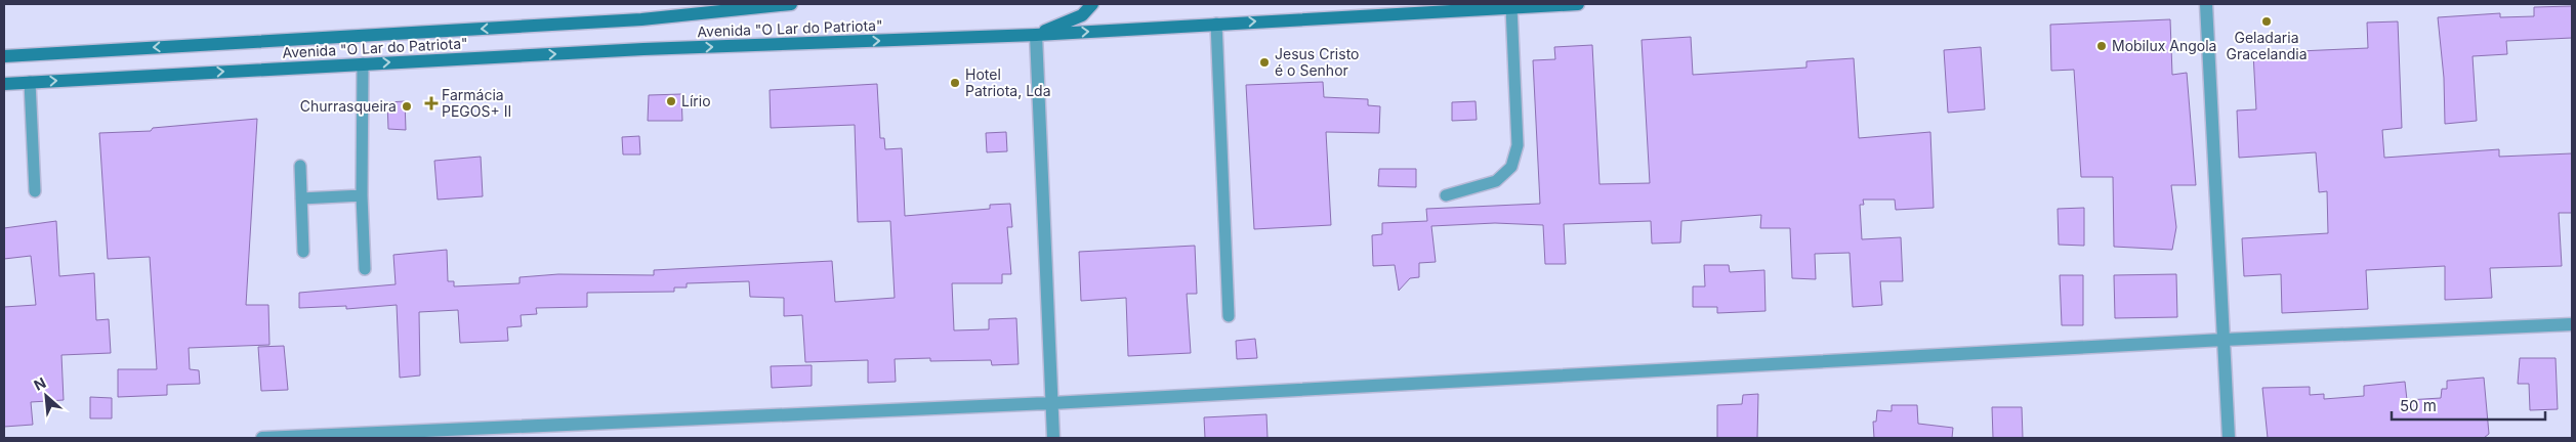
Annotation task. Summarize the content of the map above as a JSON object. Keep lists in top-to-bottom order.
{
  "streets": {
    "main road": ["Avenida \"O Lar do Patriota\""]
  },
  "places": {
    "other": [
      "Geladaria Gracelandia",
      "Mobilux Angola",
      "Jesus Cristo é o Senhor",
      "Hotel Patriota, Lda",
      "Lírio",
      "Churrasqueira"
    ],
    "health": ["Farmácia PEGOS+ II"]
  },
  "scale_bar": "50 m",
  "north": "top left"
}
